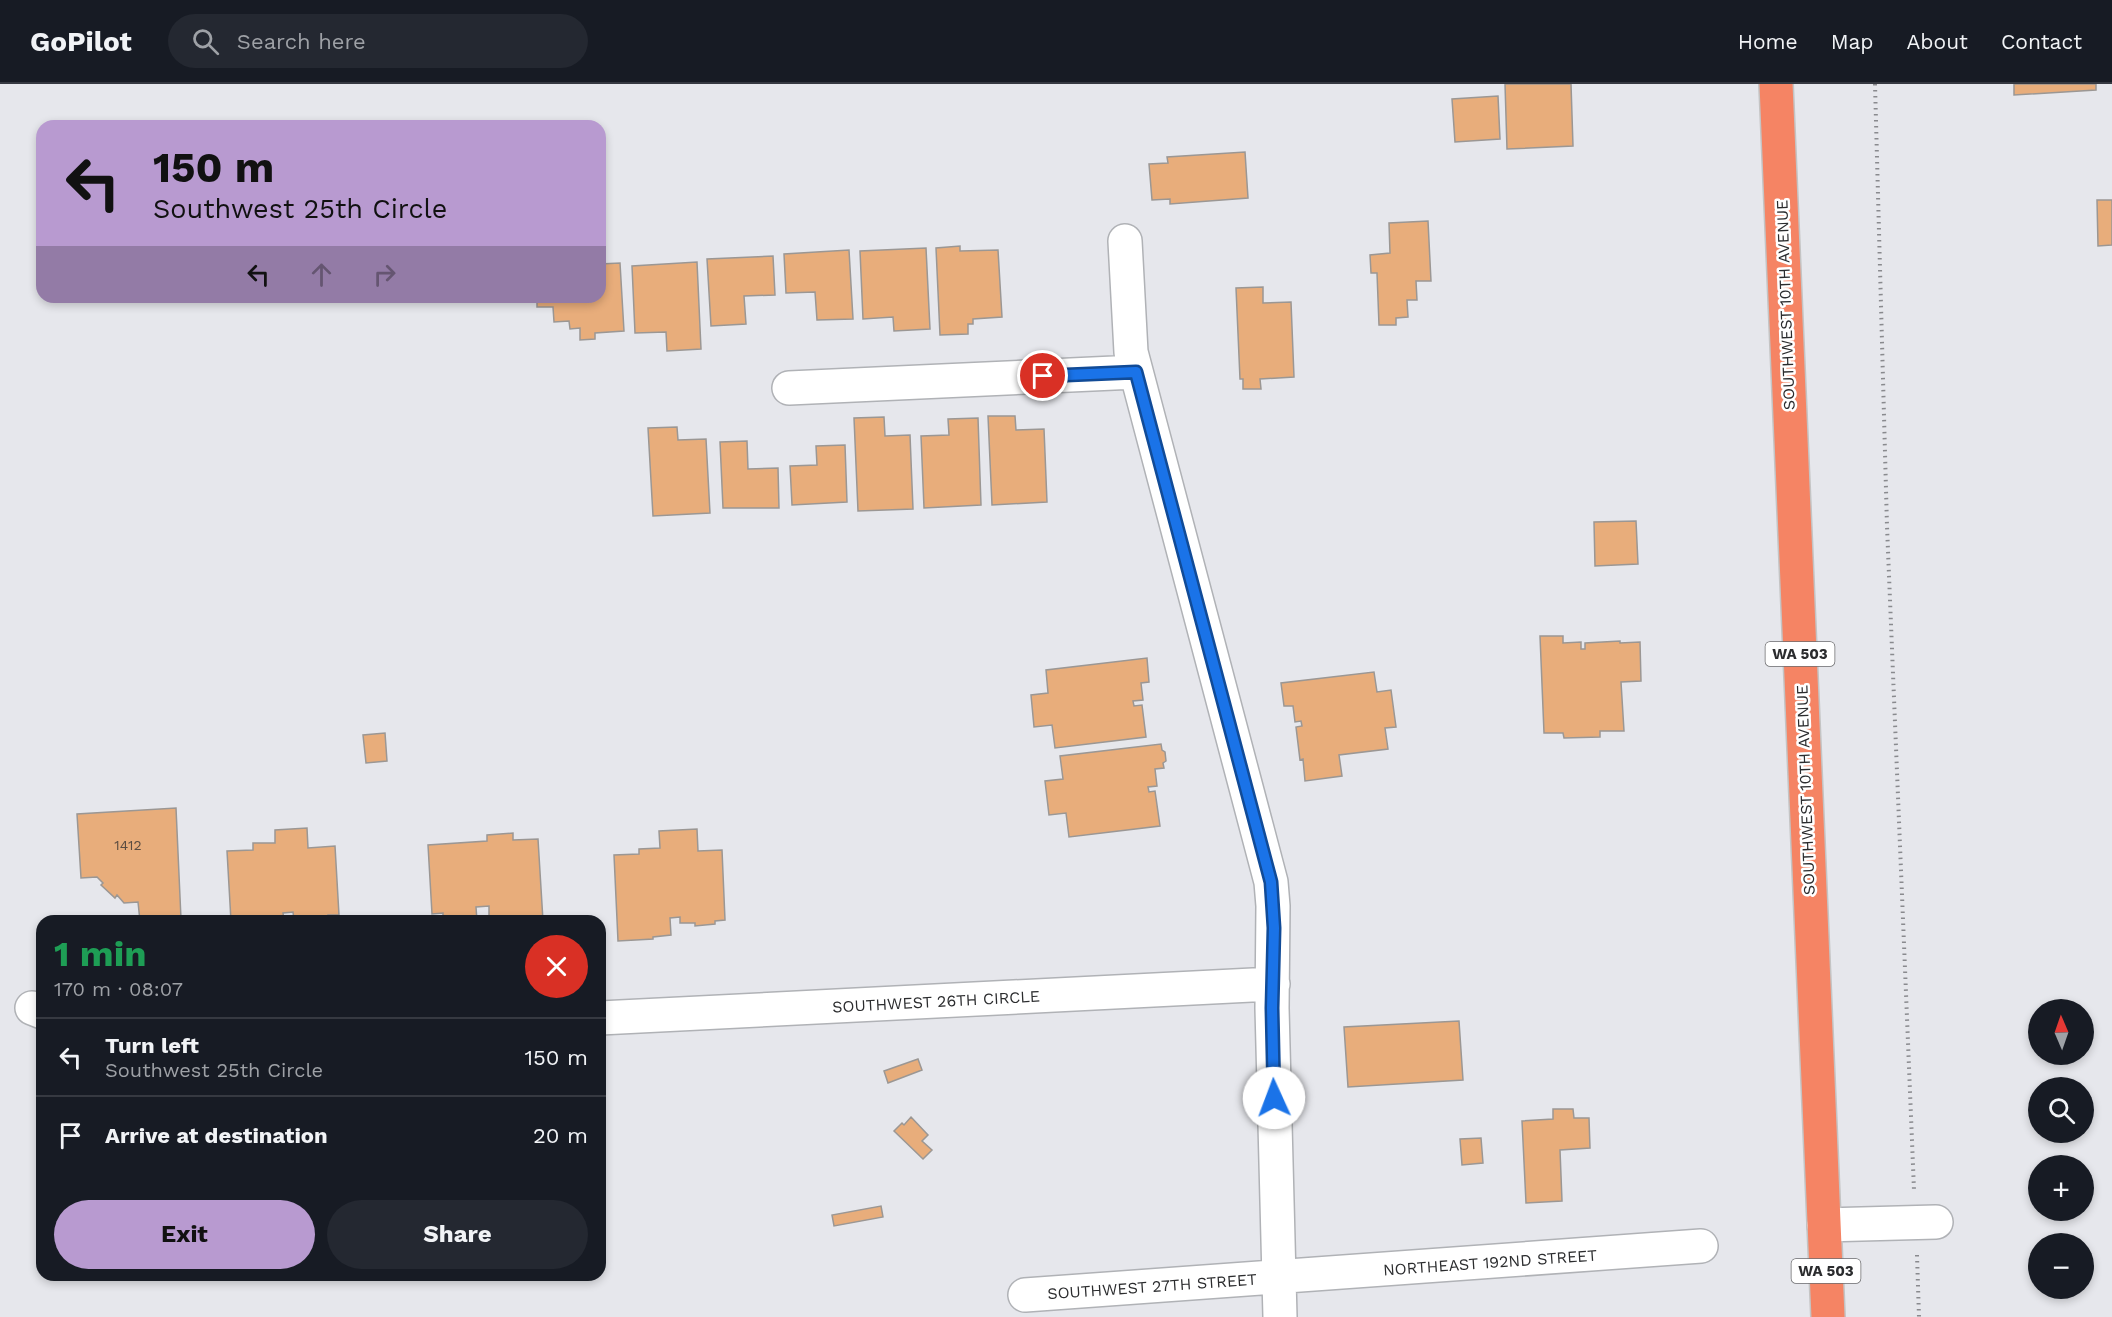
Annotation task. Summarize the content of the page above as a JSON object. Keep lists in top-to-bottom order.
{
  "streets": {
    "highway": ["SOUTHWEST 10TH AVENUE", "WA 503"],
    "street": ["SOUTHWEST 26TH CIRCLE", "NORTHEAST 192ND STREET", "SOUTHWEST 27TH STREET"]
  },
  "crossings": [
    ["NORTHEAST 192ND STREET", "SOUTHWEST 27TH STREET"]
  ],
  "house_numbers": ["1412"],
  "north": "top",
  "page": {
    "header": "GoPilot",
    "search": "Search here",
    "nav": [
      "Home",
      "Map",
      "About",
      "Contact"
    ],
    "turn": ["150 m", "Southwest 25th Circle"],
    "heading": ["1 min", "170 m · 08:07"],
    "map_buttons": ["+", "−"],
    "list": [
      {
        "name": "Turn left",
        "note": "Southwest 25th Circle",
        "value": "150 m"
      },
      {
        "name": "Arrive at destination",
        "value": "20 m"
      }
    ],
    "buttons": ["Exit", "Share"]
  }
}
